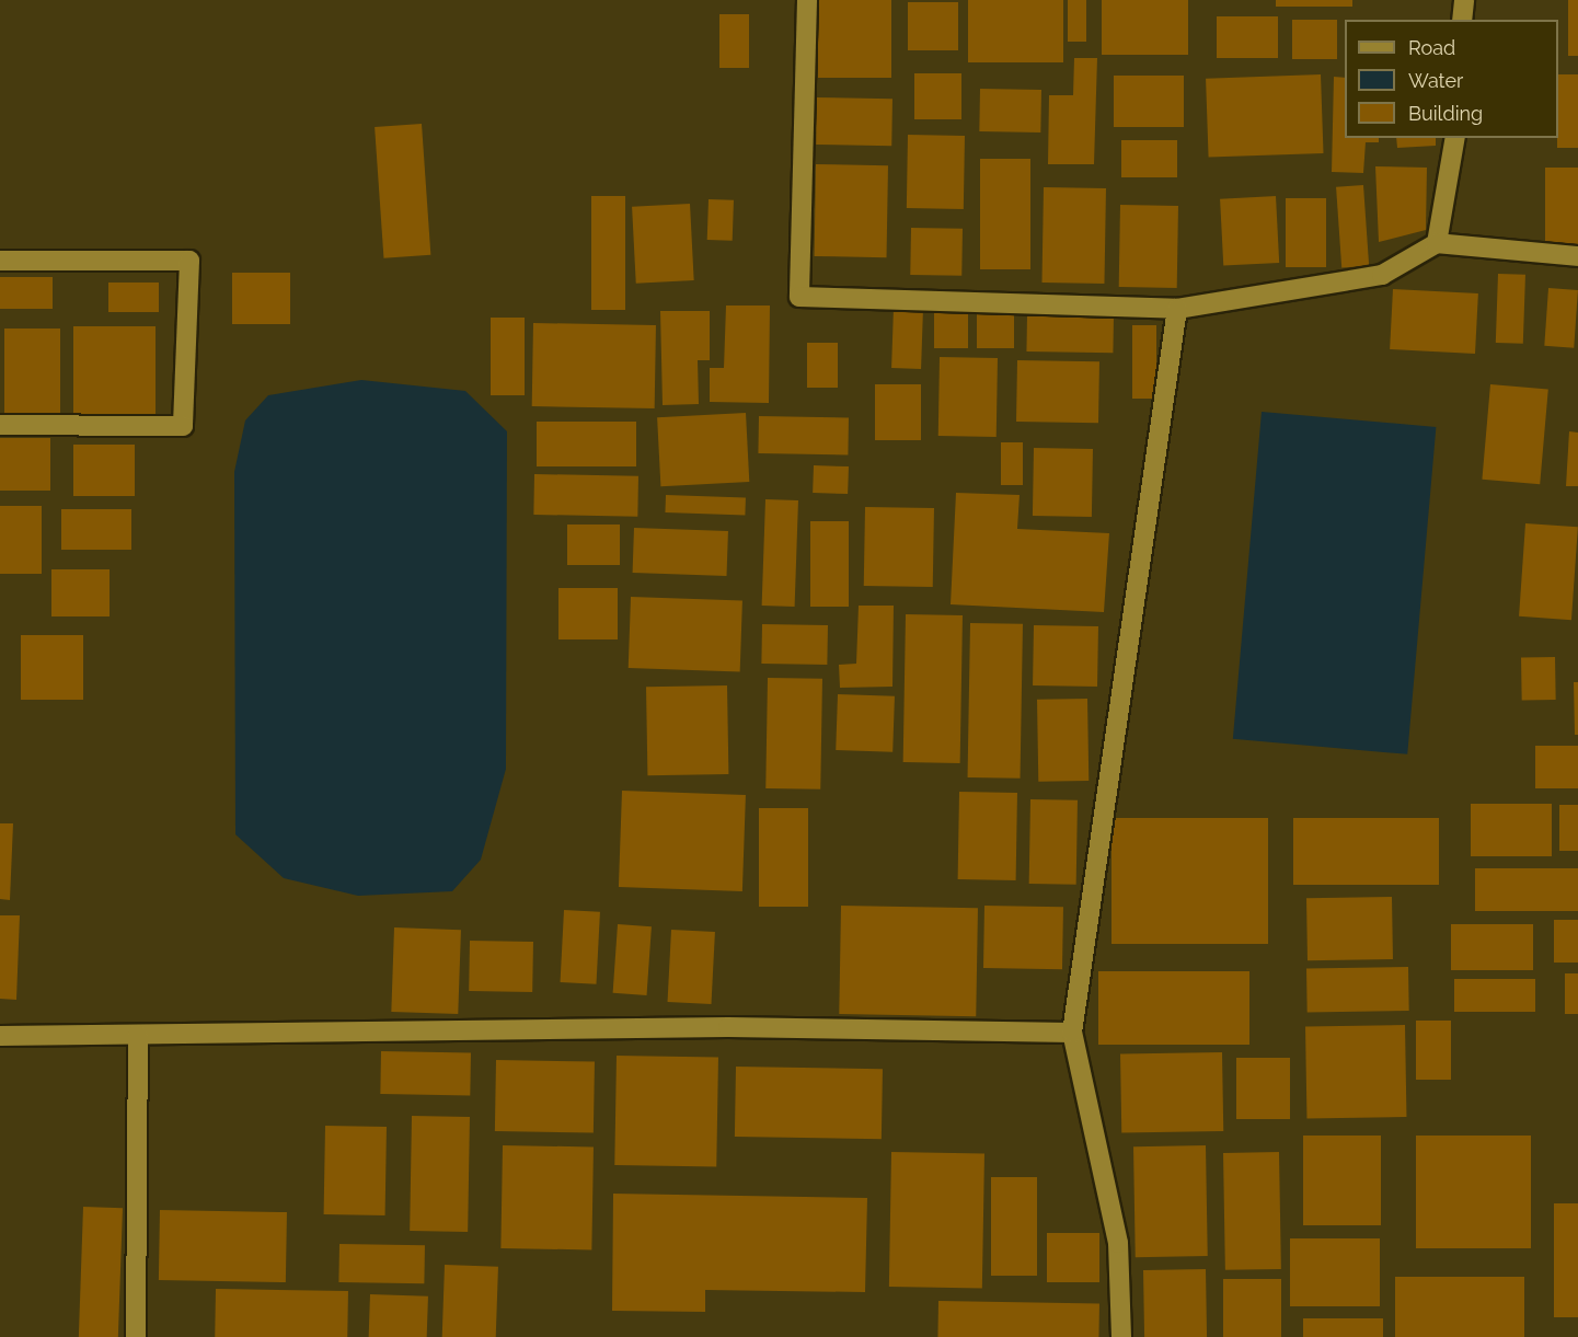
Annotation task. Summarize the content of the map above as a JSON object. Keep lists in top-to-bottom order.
{
  "legend": ["Road", "Water", "Building"]
}
